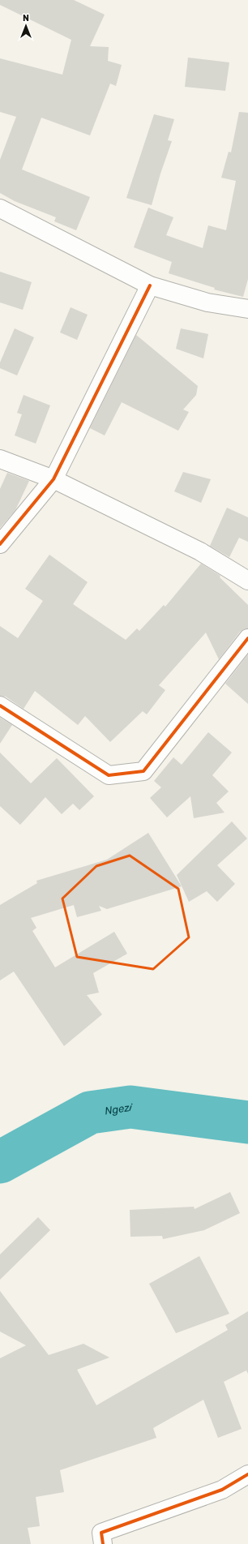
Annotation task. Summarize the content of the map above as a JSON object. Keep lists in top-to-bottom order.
{
  "water": ["Ngezi"],
  "north": "top"
}
